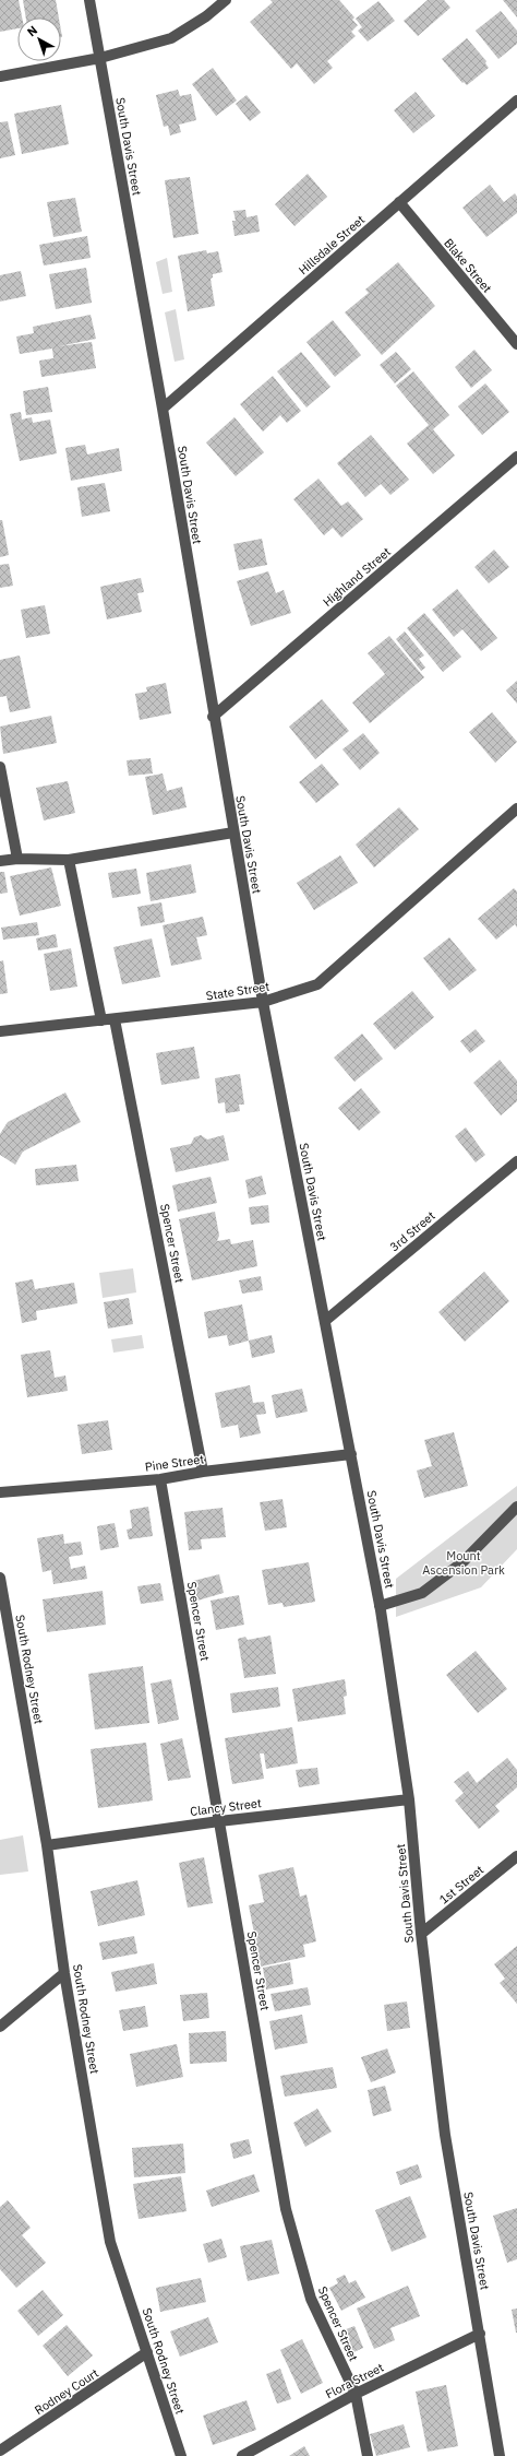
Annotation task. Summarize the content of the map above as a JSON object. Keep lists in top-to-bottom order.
{
  "streets": {
    "street": [
      "South Davis Street",
      "Hillsdale Street",
      "Blake Street",
      "Highland Street",
      "State Street",
      "3rd Street",
      "Spencer Street",
      "Pine Street",
      "South Rodney Street",
      "Clancy Street",
      "1st Street",
      "Flora Street",
      "Rodney Court"
    ]
  },
  "crossings": [
    ["South Davis Street", "Hillsdale Street"],
    ["South Davis Street", "Highland Street"],
    ["South Davis Street", "State Street"],
    ["South Davis Street", "3rd Street"],
    ["South Davis Street", "Pine Street"],
    ["South Davis Street", "Clancy Street"],
    ["South Davis Street", "1st Street"],
    ["South Davis Street", "Flora Street"],
    ["Hillsdale Street", "Blake Street"],
    ["State Street", "Spencer Street"],
    ["Spencer Street", "Pine Street"],
    ["Spencer Street", "Clancy Street"],
    ["Spencer Street", "Flora Street"],
    ["South Rodney Street", "Clancy Street"],
    ["South Rodney Street", "Rodney Court"]
  ],
  "parks": ["Mount Ascension Park"],
  "north": "top left"
}
